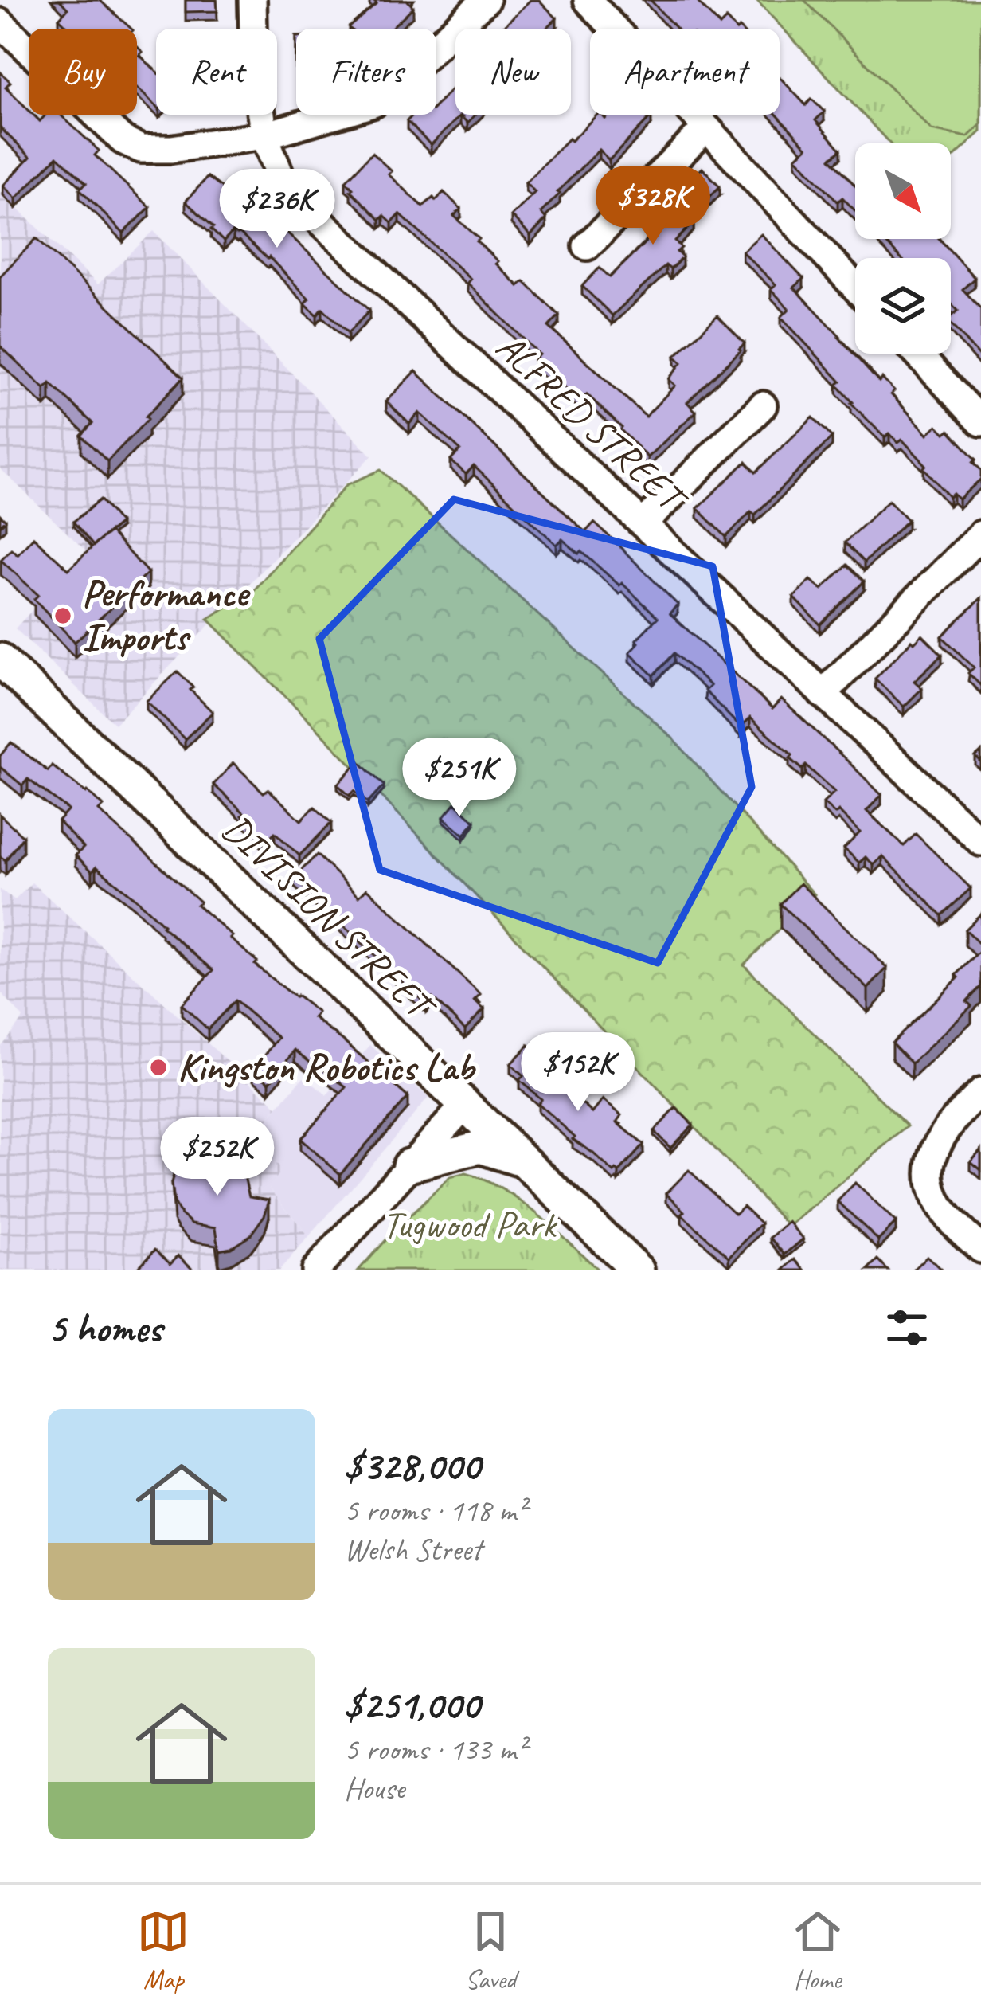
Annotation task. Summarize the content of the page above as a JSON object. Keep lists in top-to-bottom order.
{
  "streets": {
    "main road": ["DIVISION STREET"],
    "street": ["ALFRED STREET"]
  },
  "parks": ["Tugwood Park"],
  "places": ["Performance Imports", "Kingston Robotics Lab"],
  "north": "bottom right",
  "page": {
    "chip": [
      "Buy",
      "Rent",
      "Filters",
      "New",
      "Apartment"
    ],
    "price": [
      "$328K",
      "$236K",
      "$251K",
      "$152K",
      "$252K"
    ],
    "heading": "5 homes",
    "list": [
      {
        "name": "$328,000",
        "note": "5 rooms · 118 m² · Welsh Street"
      },
      {
        "name": "$251,000",
        "note": "5 rooms · 133 m² · House"
      }
    ],
    "tabs": ["Map", "Saved", "Home"]
  }
}
